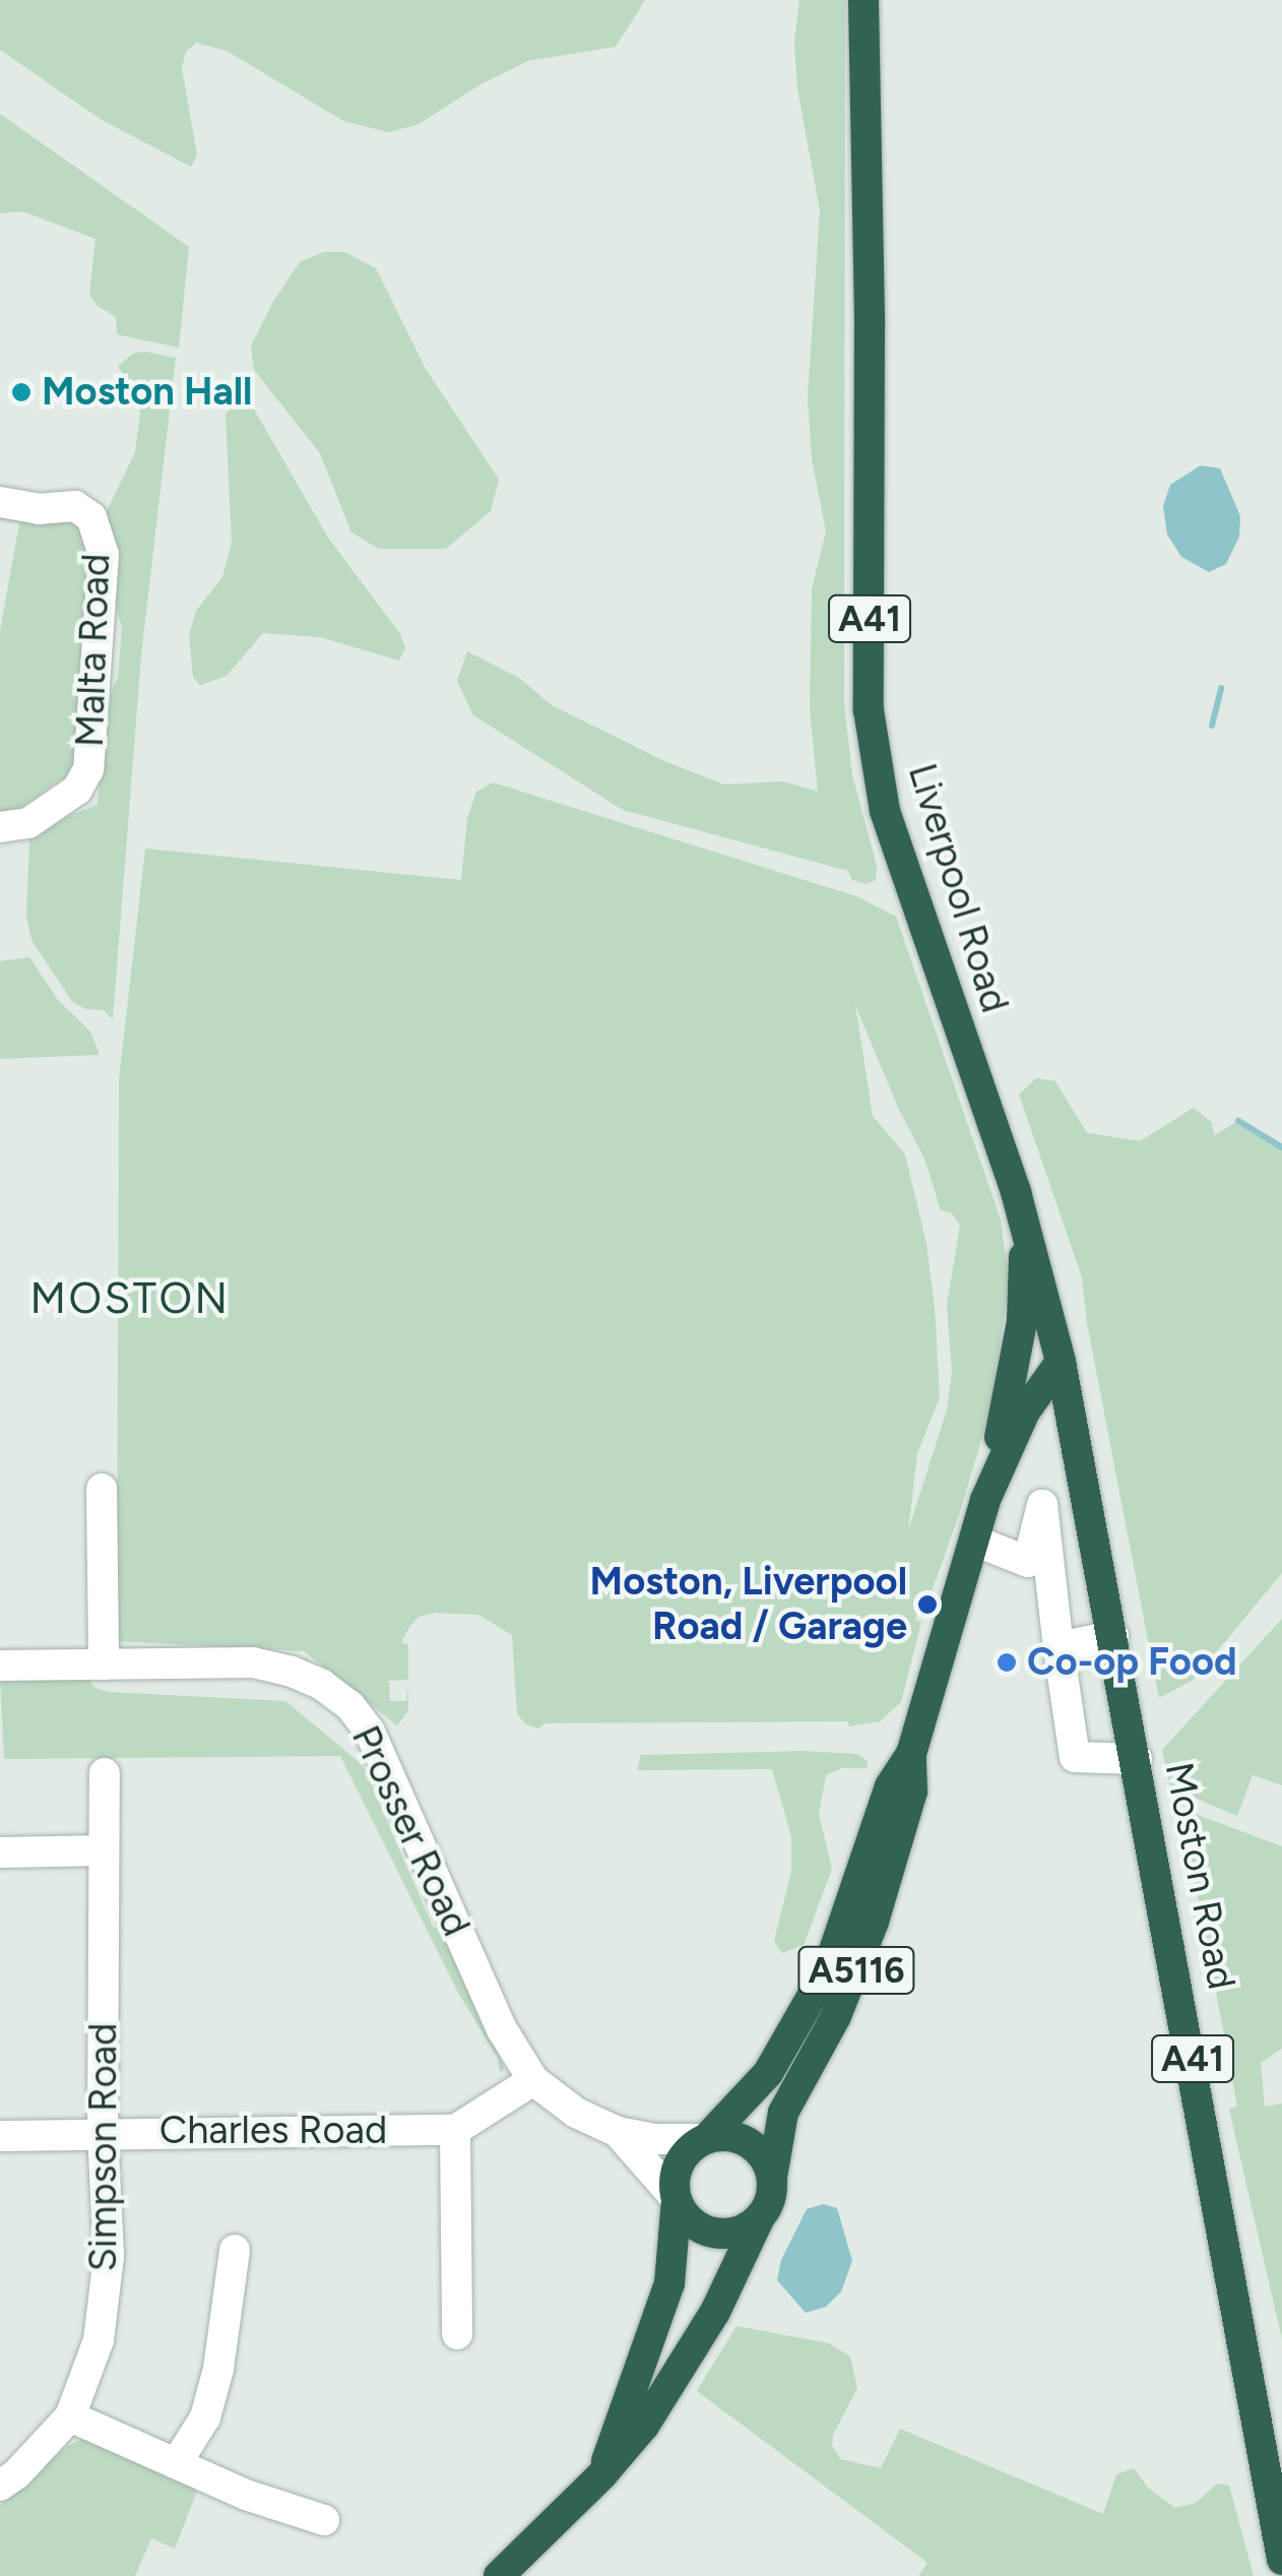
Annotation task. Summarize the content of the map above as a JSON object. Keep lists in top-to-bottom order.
{
  "streets": {
    "highway": [
      "A41",
      "Liverpool Road",
      "Moston Road",
      "A5116"
    ],
    "street": [
      "Malta Road",
      "Prosser Road",
      "Charles Road",
      "Simpson Road"
    ]
  },
  "crossings": [
    ["Liverpool Road", "Moston Road"],
    ["Liverpool Road", "A5116"],
    ["Prosser Road", "A5116"],
    ["Moston Road", "A5116"],
    ["Charles Road", "Simpson Road"]
  ],
  "districts": ["MOSTON"],
  "places": ["Moston Hall", "Moston, Liverpool Road / Garage", "Co-op Food"]
}
